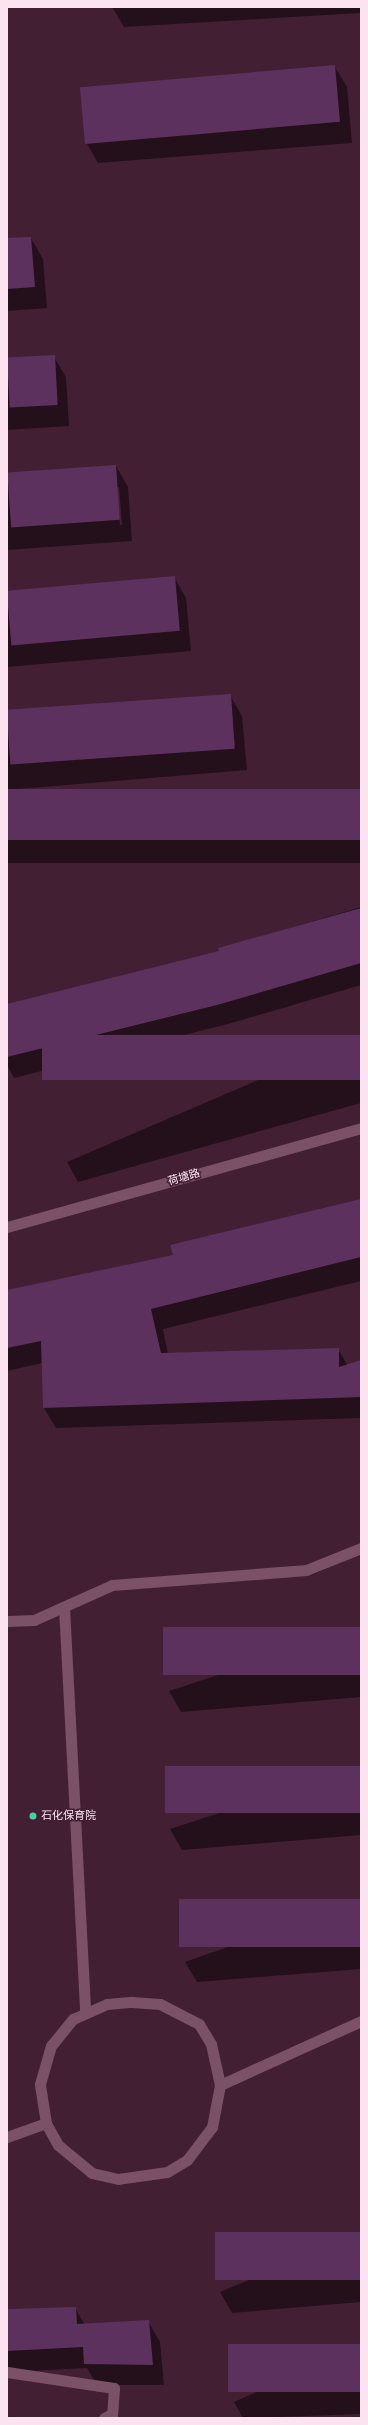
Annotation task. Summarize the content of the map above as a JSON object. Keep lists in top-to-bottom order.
{
  "streets": {
    "street": ["荷塘路"]
  },
  "places": ["石化保育院"]
}
